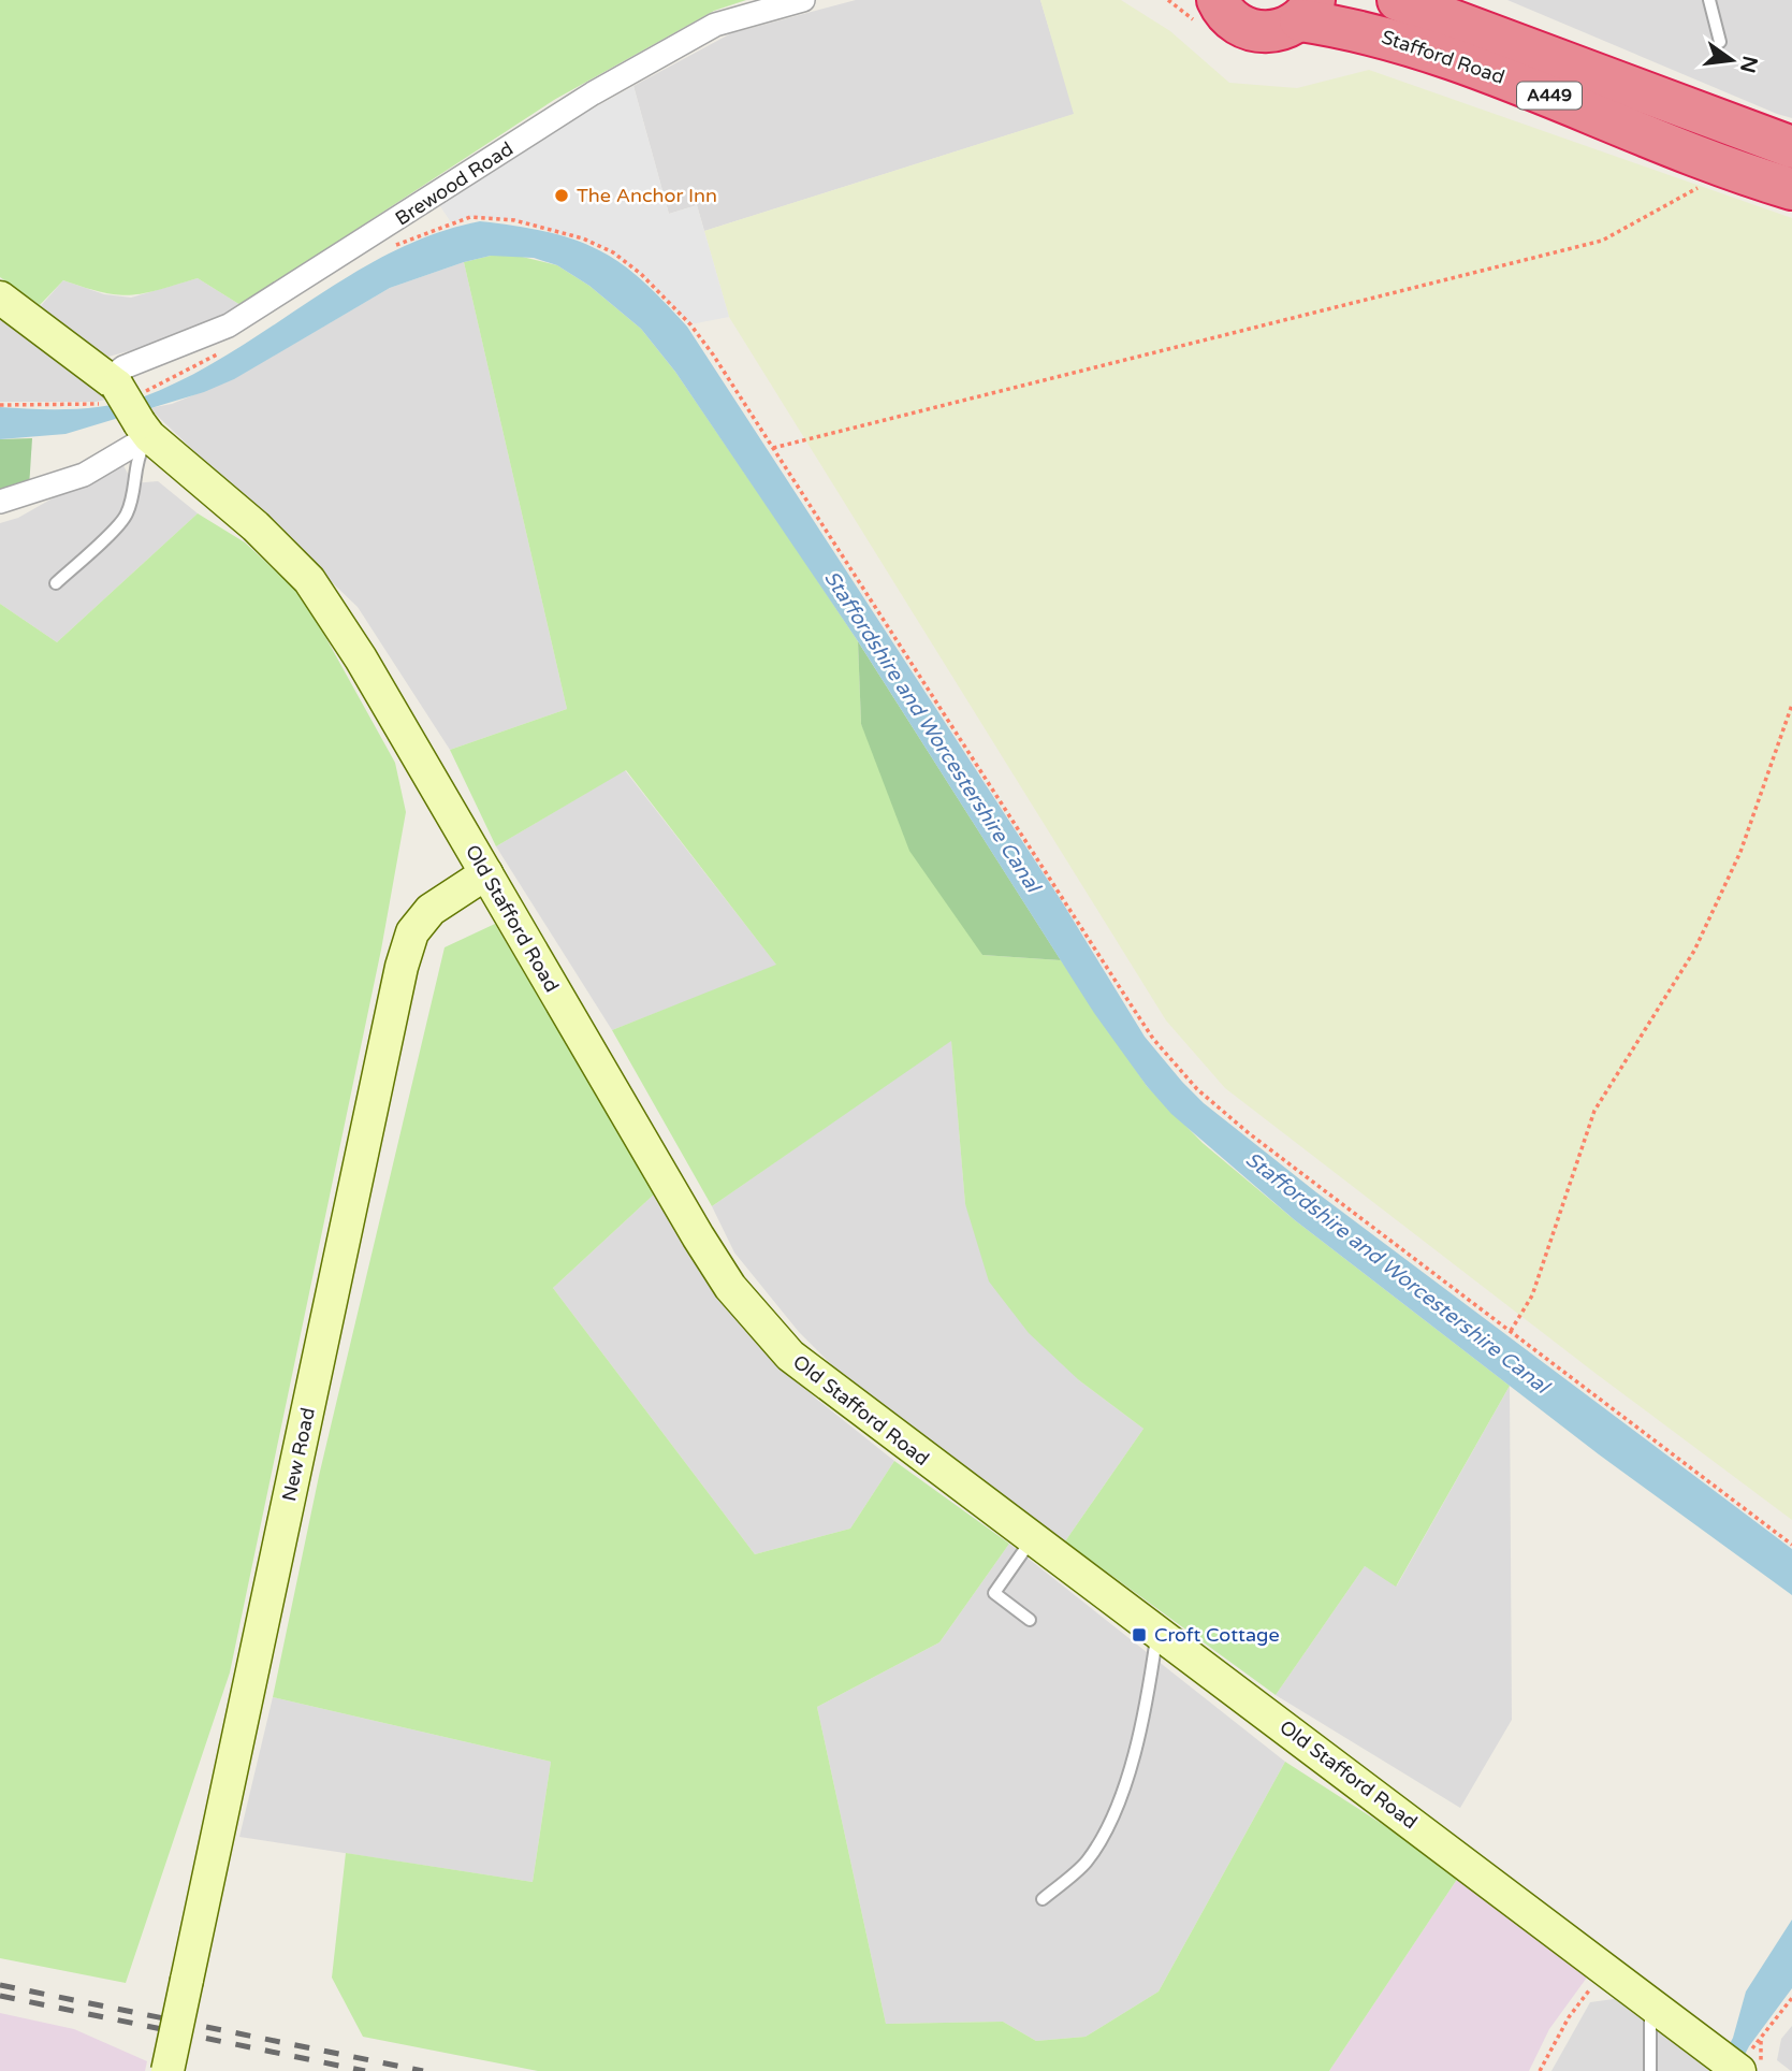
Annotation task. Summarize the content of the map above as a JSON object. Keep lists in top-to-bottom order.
{
  "streets": {
    "highway": ["Stafford Road", "A449"],
    "street": ["Brewood Road", "Old Stafford Road", "New Road"]
  },
  "crossings": [
    ["Brewood Road", "Old Stafford Road"],
    ["Old Stafford Road", "New Road"]
  ],
  "water": ["Staffordshire and Worcestershire Canal"],
  "places": {
    "other": ["The Anchor Inn"],
    "transit": ["Croft Cottage"]
  },
  "north": "right"
}
